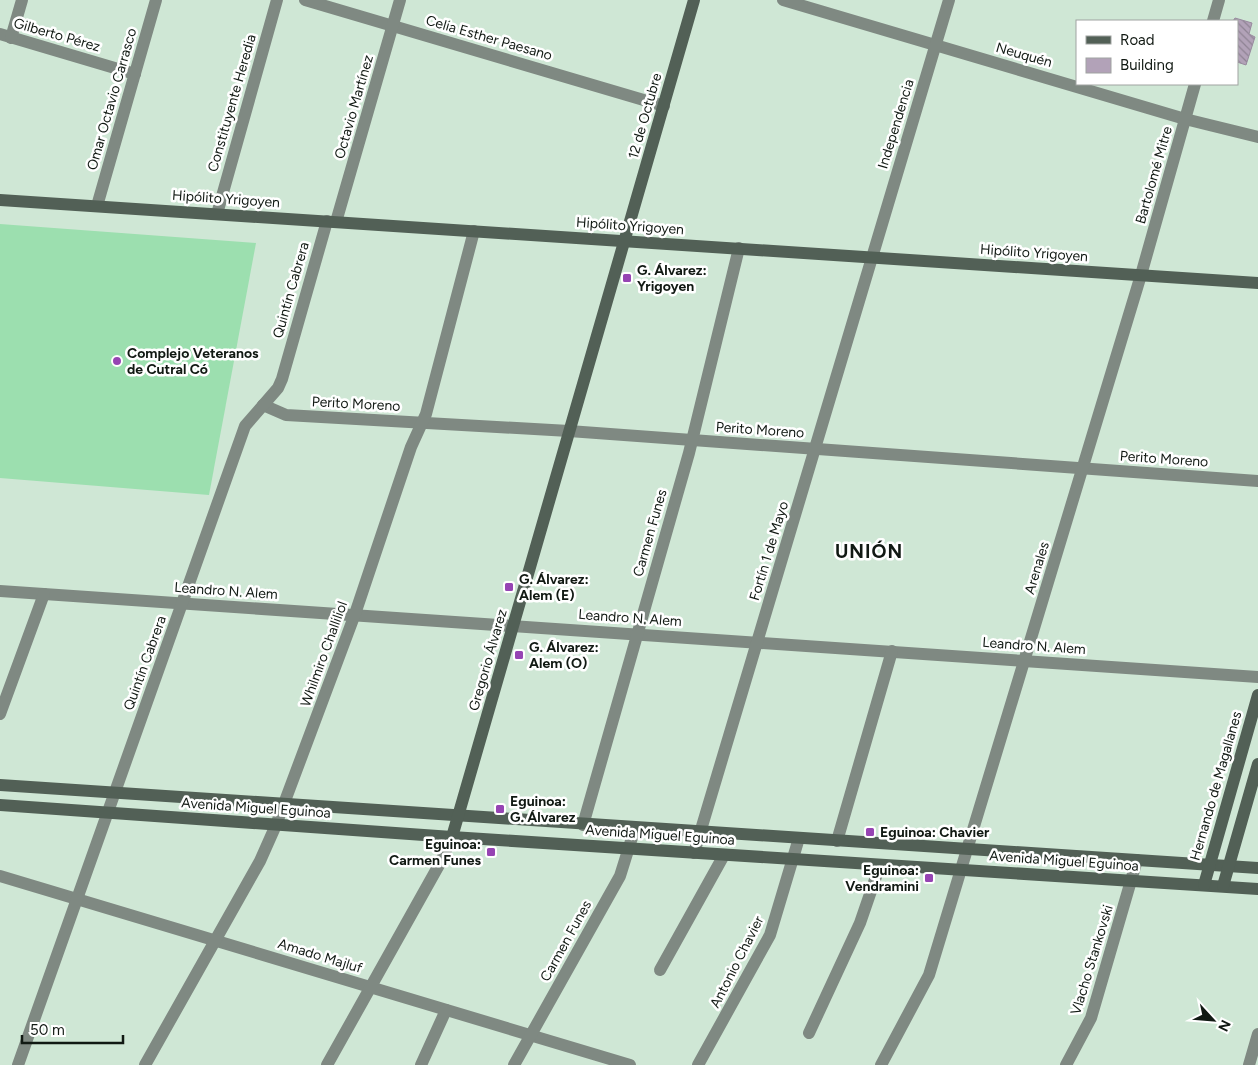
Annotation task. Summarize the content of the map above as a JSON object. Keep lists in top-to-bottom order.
{
  "streets": {
    "main road": [
      "12 de Octubre",
      "Hipólito Yrigoyen",
      "Gregorio Álvarez",
      "Hernando de Magallanes",
      "Avenida Miguel Eguinoa"
    ],
    "street": [
      "Gilberto Pérez",
      "Celia Esther Paesano",
      "Neuquén",
      "Omar Octavio Carrasco",
      "Constituyente Heredia",
      "Octavio Martínez",
      "Independencia",
      "Bartolomé Mitre",
      "Quintín Cabrera",
      "Perito Moreno",
      "Carmen Funes",
      "Fortín 1 de Mayo",
      "Arenales",
      "Leandro N. Alem",
      "Whilmiro Challiliol",
      "Amado Majluf",
      "Vlacho Stankovski",
      "Antonio Chavier"
    ]
  },
  "crossings": [
    ["Gilberto Pérez", "Omar Octavio Carrasco"],
    ["Celia Esther Paesano", "Octavio Martínez"],
    ["Celia Esther Paesano", "12 de Octubre"],
    ["Neuquén", "Independencia"],
    ["Neuquén", "Bartolomé Mitre"],
    ["Omar Octavio Carrasco", "Hipólito Yrigoyen"],
    ["Constituyente Heredia", "Hipólito Yrigoyen"],
    ["Octavio Martínez", "Hipólito Yrigoyen"],
    ["Octavio Martínez", "Quintín Cabrera"],
    ["12 de Octubre", "Hipólito Yrigoyen"],
    ["12 de Octubre", "Gregorio Álvarez"],
    ["Independencia", "Hipólito Yrigoyen"],
    ["Independencia", "Fortín 1 de Mayo"],
    ["Bartolomé Mitre", "Hipólito Yrigoyen"],
    ["Bartolomé Mitre", "Arenales"],
    ["Hipólito Yrigoyen", "Quintín Cabrera"],
    ["Hipólito Yrigoyen", "Carmen Funes"],
    ["Hipólito Yrigoyen", "Fortín 1 de Mayo"],
    ["Hipólito Yrigoyen", "Arenales"],
    ["Hipólito Yrigoyen", "Whilmiro Challiliol"],
    ["Hipólito Yrigoyen", "Gregorio Álvarez"],
    ["Quintín Cabrera", "Perito Moreno"],
    ["Quintín Cabrera", "Leandro N. Alem"],
    ["Quintín Cabrera", "Avenida Miguel Eguinoa"],
    ["Quintín Cabrera", "Amado Majluf"],
    ["Perito Moreno", "Carmen Funes"],
    ["Perito Moreno", "Fortín 1 de Mayo"],
    ["Perito Moreno", "Arenales"],
    ["Perito Moreno", "Whilmiro Challiliol"],
    ["Perito Moreno", "Gregorio Álvarez"],
    ["Carmen Funes", "Leandro N. Alem"],
    ["Carmen Funes", "Avenida Miguel Eguinoa"],
    ["Carmen Funes", "Amado Majluf"],
    ["Fortín 1 de Mayo", "Leandro N. Alem"],
    ["Fortín 1 de Mayo", "Avenida Miguel Eguinoa"],
    ["Arenales", "Leandro N. Alem"],
    ["Arenales", "Avenida Miguel Eguinoa"],
    ["Leandro N. Alem", "Whilmiro Challiliol"],
    ["Leandro N. Alem", "Gregorio Álvarez"],
    ["Whilmiro Challiliol", "Avenida Miguel Eguinoa"],
    ["Whilmiro Challiliol", "Amado Majluf"],
    ["Gregorio Álvarez", "Avenida Miguel Eguinoa"],
    ["Gregorio Álvarez", "Amado Majluf"],
    ["Hernando de Magallanes", "Avenida Miguel Eguinoa"],
    ["Avenida Miguel Eguinoa", "Vlacho Stankovski"],
    ["Avenida Miguel Eguinoa", "Antonio Chavier"]
  ],
  "districts": ["UNIÓN"],
  "places": {
    "transit": [
      "G. Álvarez: Yrigoyen",
      "G. Álvarez: Alem (E)",
      "G. Álvarez: Alem (O)",
      "Eguinoa: G. Álvarez",
      "Eguinoa: Chavier",
      "Eguinoa: Carmen Funes",
      "Eguinoa: Vendramini"
    ],
    "other": ["Complejo Veteranos de Cutral Có"]
  },
  "legend": ["Road", "Building"],
  "scale_bar": "50 m",
  "north": "bottom right"
}
